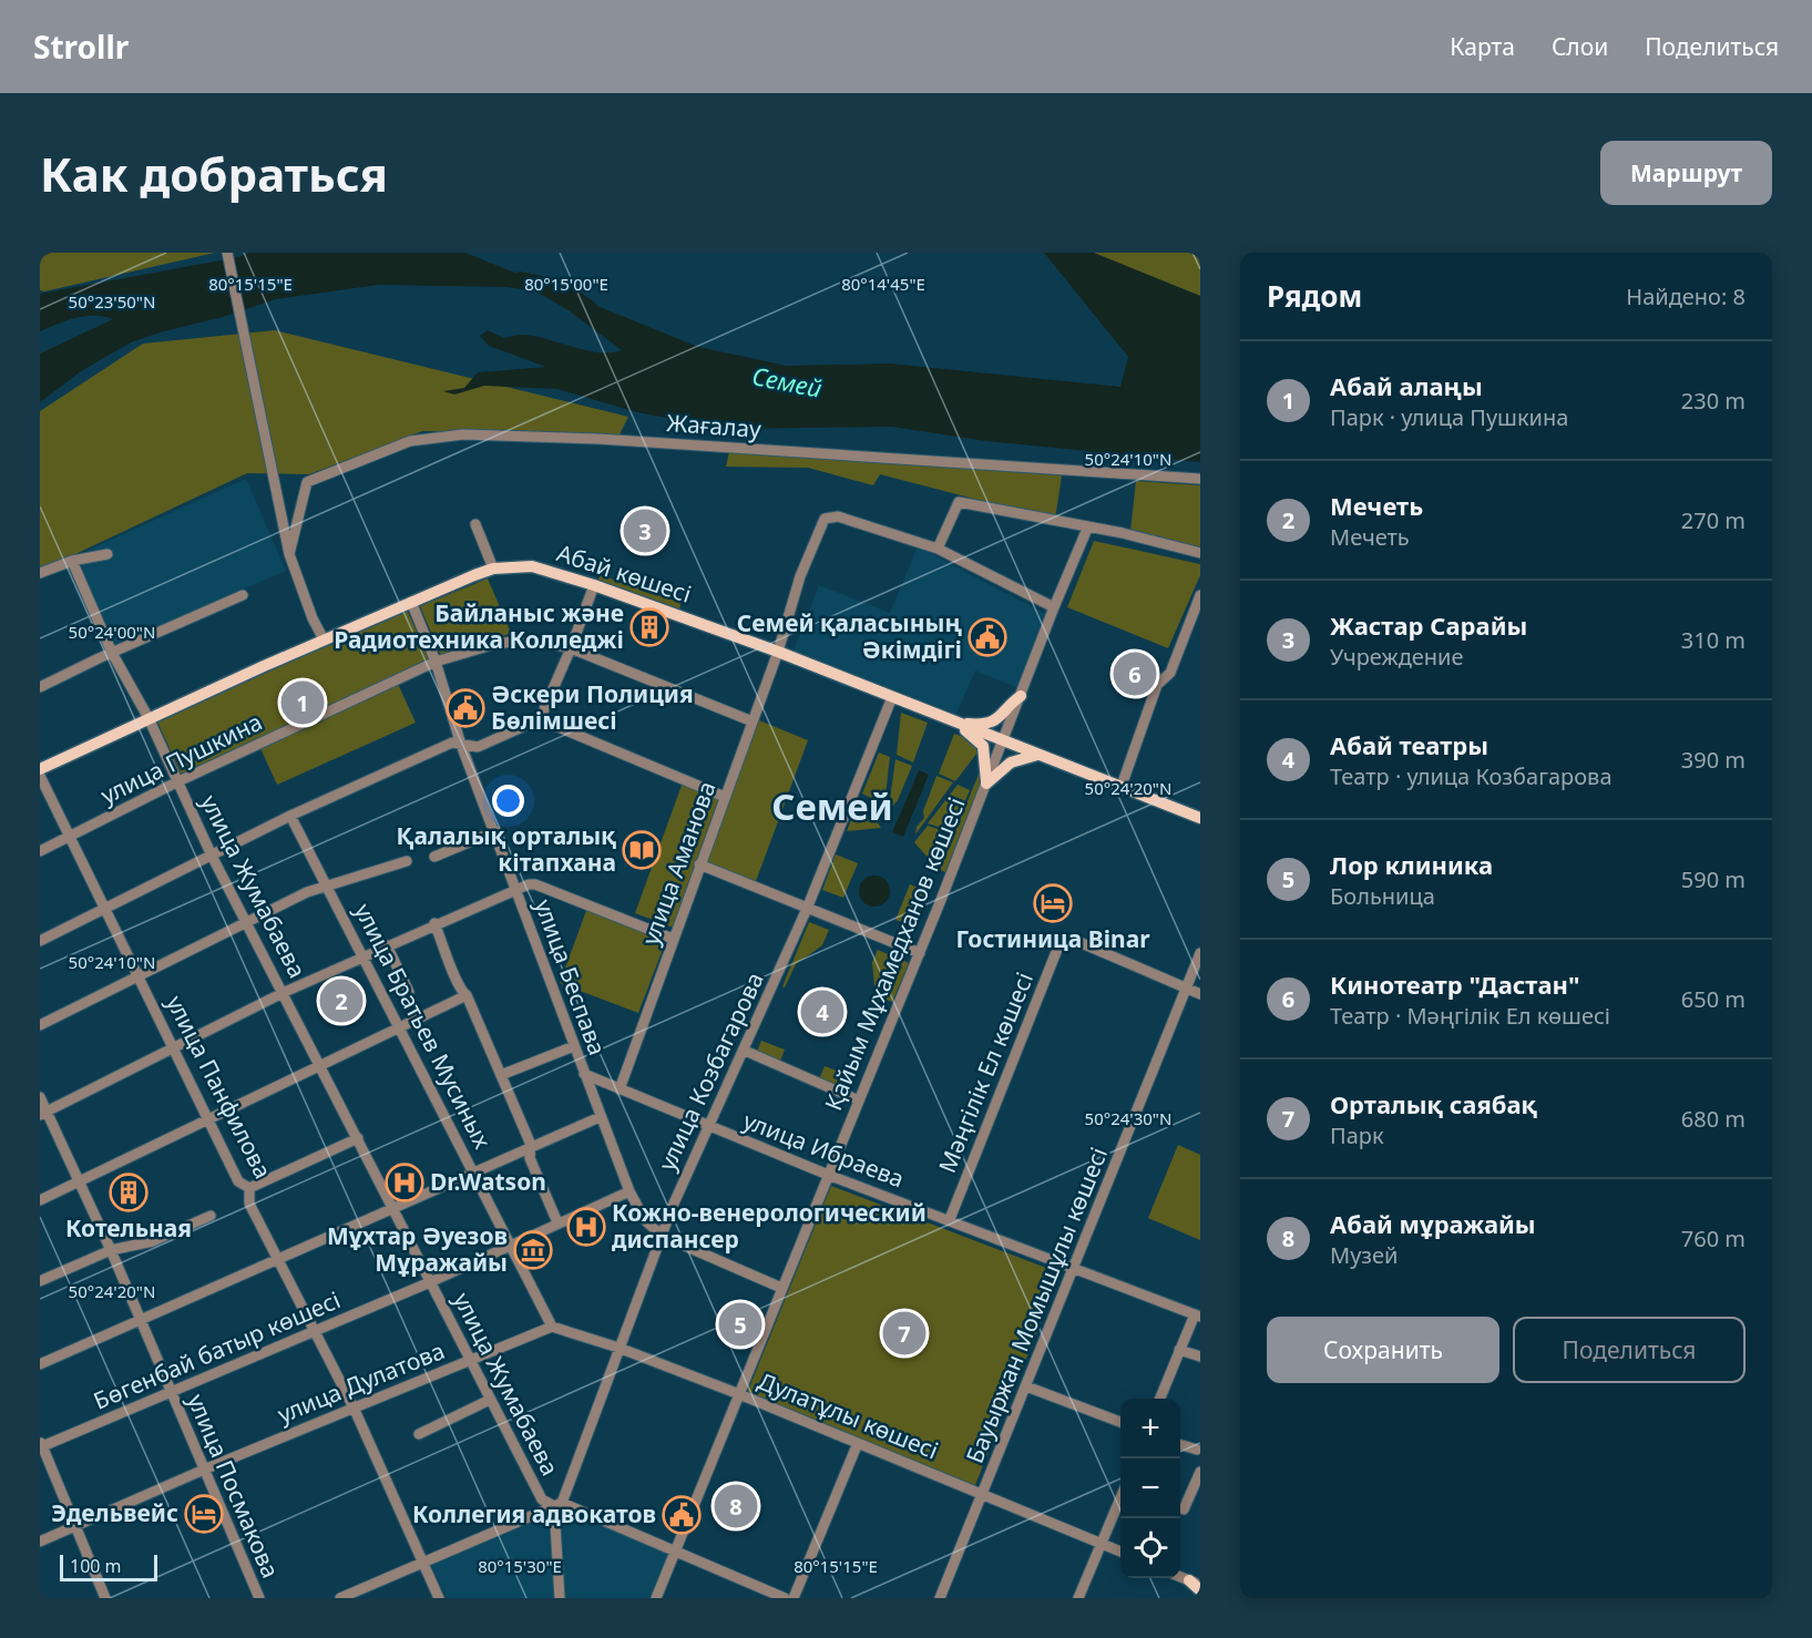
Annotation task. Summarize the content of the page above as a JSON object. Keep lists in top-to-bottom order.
{
  "streets": {
    "main road": ["Абай көшесі"],
    "street": [
      "Жағалау",
      "улица Пушкина",
      "улица Аманова",
      "улица Жумабаева",
      "Қайым Мұхамедханов көшесі",
      "улица Беспава",
      "улица Братьев Мусиных",
      "улица Козбагарова",
      "Мәңгілік Ел көшесі",
      "улица Панфилова",
      "улица Ибраева",
      "Бауыржан Момышұлы көшесі",
      "Бөгенбай батыр көшесі",
      "улица Дулатова",
      "Дулатұлы көшесі",
      "улица Посмакова"
    ]
  },
  "crossings": [
    ["Абай көшесі", "улица Аманова"],
    ["Абай көшесі", "улица Жумабаева"],
    ["Абай көшесі", "Қайым Мұхамедханов көшесі"],
    ["Абай көшесі", "улица Беспава"],
    ["Абай көшесі", "улица Козбагарова"],
    ["улица Пушкина", "улица Аманова"],
    ["улица Пушкина", "улица Жумабаева"],
    ["улица Пушкина", "улица Беспава"],
    ["улица Пушкина", "улица Панфилова"],
    ["улица Аманова", "улица Ибраева"],
    ["улица Жумабаева", "улица Козбагарова"],
    ["улица Жумабаева", "Бөгенбай батыр көшесі"],
    ["улица Жумабаева", "улица Дулатова"],
    ["Қайым Мұхамедханов көшесі", "улица Беспава"],
    ["Қайым Мұхамедханов көшесі", "улица Ибраева"],
    ["Қайым Мұхамедханов көшесі", "Дулатұлы көшесі"],
    ["улица Беспава", "улица Козбагарова"],
    ["улица Беспава", "улица Ибраева"],
    ["улица Беспава", "Бөгенбай батыр көшесі"],
    ["улица Братьев Мусиных", "Бөгенбай батыр көшесі"],
    ["улица Братьев Мусиных", "улица Дулатова"],
    ["улица Козбагарова", "улица Ибраева"],
    ["Мәңгілік Ел көшесі", "улица Ибраева"],
    ["улица Панфилова", "Бөгенбай батыр көшесі"],
    ["улица Панфилова", "улица Дулатова"],
    ["улица Ибраева", "Бауыржан Момышұлы көшесі"],
    ["Бауыржан Момышұлы көшесі", "Дулатұлы көшесі"],
    ["Бөгенбай батыр көшесі", "улица Посмакова"],
    ["улица Дулатова", "улица Посмакова"]
  ],
  "districts": ["Семей"],
  "water": ["Семей"],
  "places": {
    "building": ["Байланыс және Радиотехника Колледжі", "Котельная"],
    "public building": ["Семей қаласының Әкімдігі", "Әскери Полиция Бөлімшесі", "Коллегия адвокатов"],
    "library": ["Қалалық орталық кітапхана"],
    "hotel": ["Гостиница Binar", "Эдельвейс"],
    "hospital": ["Dr.Watson", "Кожно-венерологический диспансер"],
    "museum": ["Мұхтар Әуезов Мұражайы"]
  },
  "scale_bar": "100 m",
  "page": {
    "header": "Strollr",
    "nav": ["Карта", "Слои", "Поделиться"],
    "buttons": [
      "Маршрут",
      ["Сохранить", "Поделиться"]
    ],
    "title": "Как добраться",
    "heading": ["Рядом", "Найдено: 8"],
    "list": [
      {
        "mark": "1",
        "name": "Абай алаңы",
        "note": "Парк · улица Пушкина",
        "value": "230 m"
      },
      {
        "mark": "2",
        "name": "Мечеть",
        "note": "Мечеть",
        "value": "270 m"
      },
      {
        "mark": "3",
        "name": "Жастар Сарайы",
        "note": "Учреждение",
        "value": "310 m"
      },
      {
        "mark": "4",
        "name": "Абай театры",
        "note": "Театр · улица Козбагарова",
        "value": "390 m"
      },
      {
        "mark": "5",
        "name": "Лор клиника",
        "note": "Больница",
        "value": "590 m"
      },
      {
        "mark": "6",
        "name": "Кинотеатр \"Дастан\"",
        "note": "Театр · Мәңгілік Ел көшесі",
        "value": "650 m"
      },
      {
        "mark": "7",
        "name": "Орталық саябақ",
        "note": "Парк",
        "value": "680 m"
      },
      {
        "mark": "8",
        "name": "Абай мұражайы",
        "note": "Музей",
        "value": "760 m"
      }
    ],
    "pins": [
      "3",
      "6",
      "1",
      "2",
      "4",
      "5",
      "7",
      "8"
    ],
    "map_buttons": ["+", "−"],
    "scale": "100 m"
  },
  "coordinates": [
    "80°15'15\"E",
    "80°15'00\"E",
    "80°14'45\"E",
    "50°23'50\"N",
    "50°24'10\"N",
    "50°24'00\"N",
    "50°24'20\"N",
    "50°24'30\"N",
    "80°15'30\"E"
  ]
}
